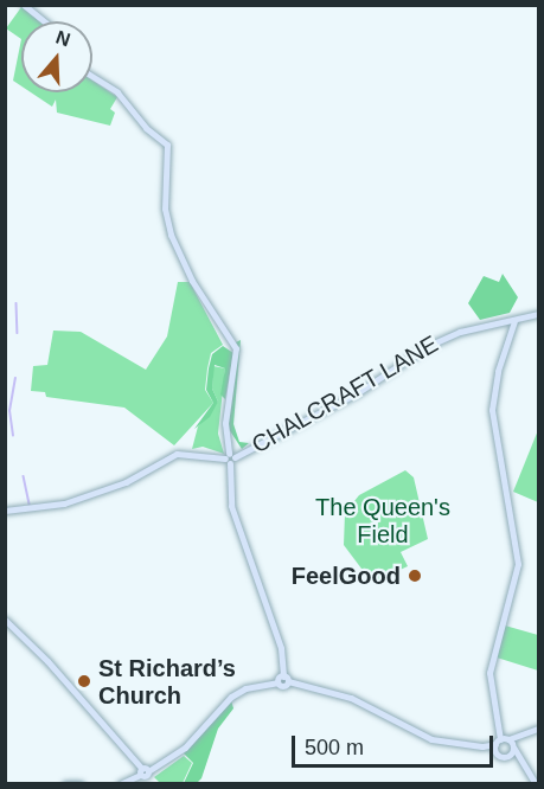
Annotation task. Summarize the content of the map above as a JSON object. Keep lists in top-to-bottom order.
{
  "streets": {
    "street": ["CHALCRAFT LANE"]
  },
  "parks": ["The Queen's Field"],
  "places": ["FeelGood", "St Richard’s Church"],
  "scale_bar": "500 m",
  "north": "top"
}
